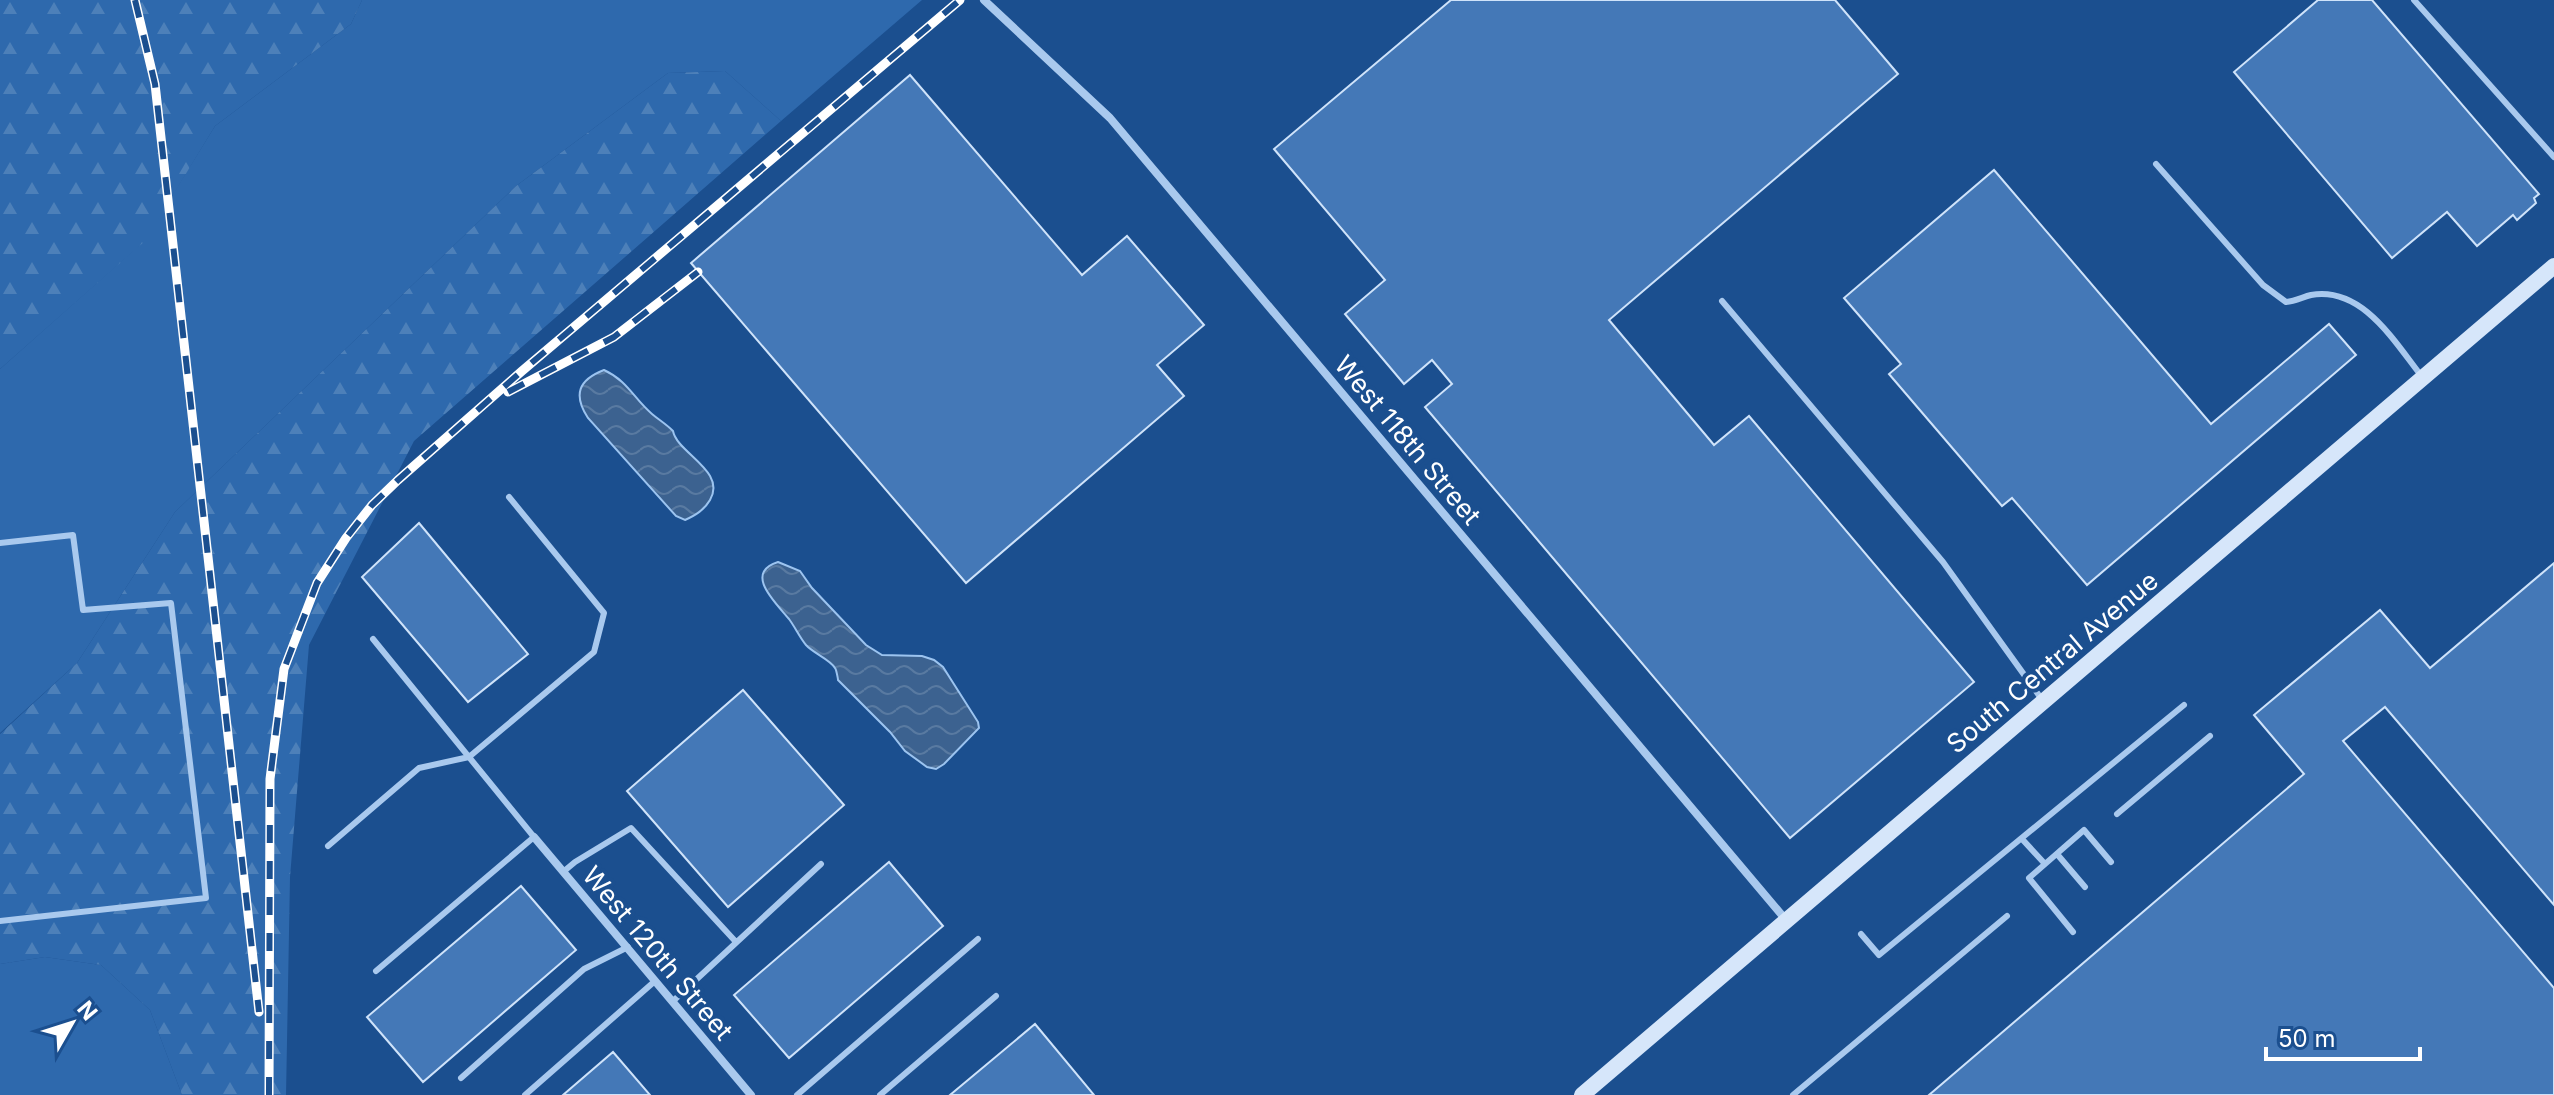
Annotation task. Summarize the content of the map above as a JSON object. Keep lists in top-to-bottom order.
{
  "streets": {
    "street": ["West 118th Street", "South Central Avenue", "West 120th Street"]
  },
  "crossings": [
    ["West 118th Street", "South Central Avenue"]
  ],
  "scale_bar": "50 m",
  "north": "top right"
}
